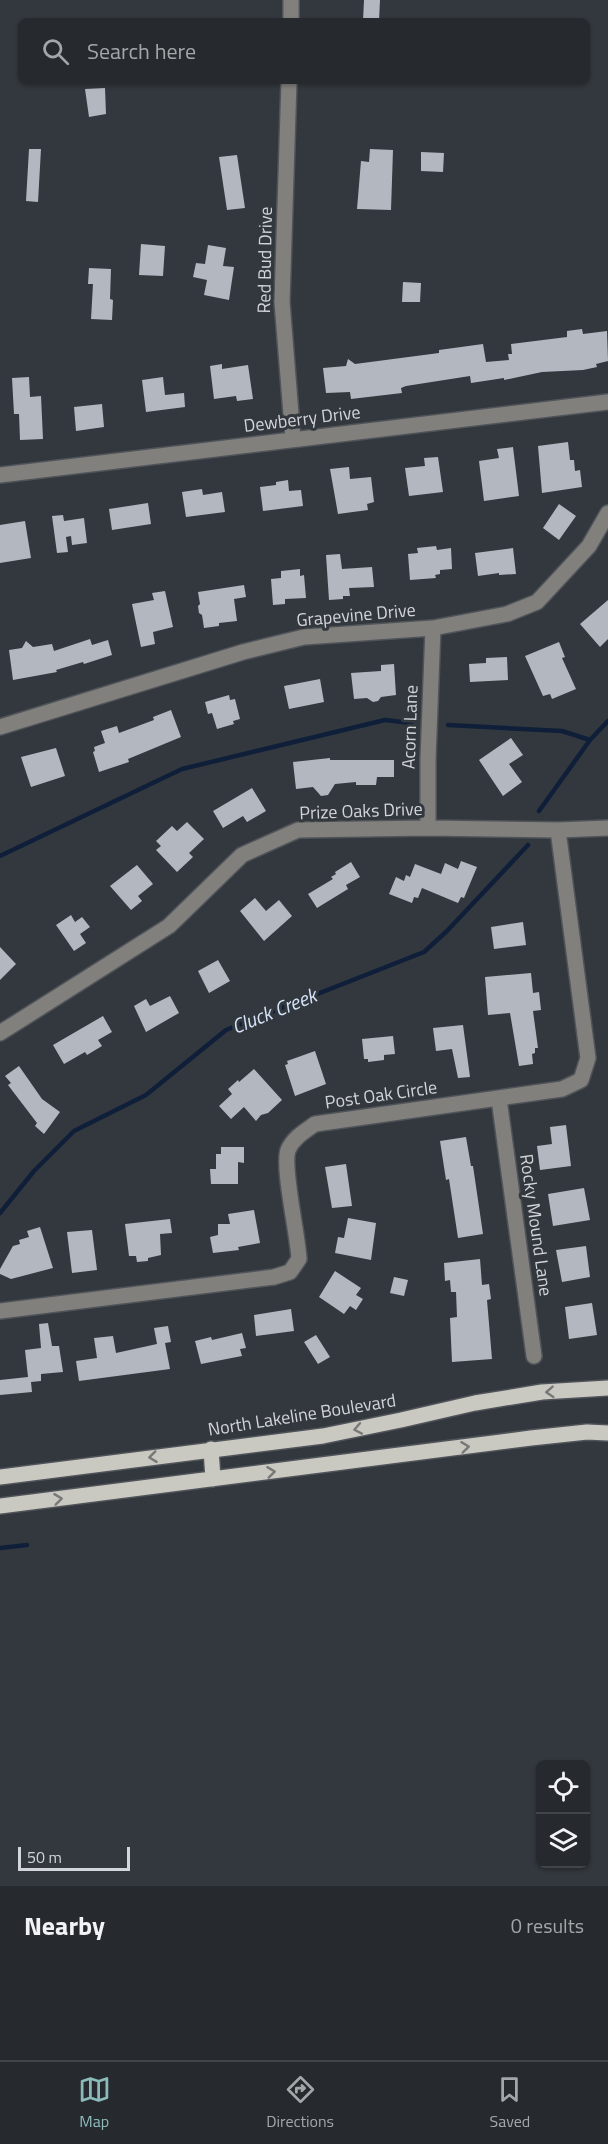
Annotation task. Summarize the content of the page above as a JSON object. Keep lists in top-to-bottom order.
{
  "streets": {
    "main road": ["North Lakeline Boulevard"],
    "street": [
      "Red Bud Drive",
      "Dewberry Drive",
      "Grapevine Drive",
      "Acorn Lane",
      "Prize Oaks Drive",
      "Post Oak Circle",
      "Rocky Mound Lane"
    ]
  },
  "crossings": [
    ["Red Bud Drive", "Dewberry Drive"],
    ["Grapevine Drive", "Acorn Lane"],
    ["Acorn Lane", "Prize Oaks Drive"],
    ["Prize Oaks Drive", "Post Oak Circle"],
    ["Post Oak Circle", "Rocky Mound Lane"]
  ],
  "water": ["Cluck Creek"],
  "scale_bar": "50 m",
  "page": {
    "search": "Search here",
    "scale": "50 m",
    "heading": ["Nearby", "0 results"],
    "nav": ["Map", "Directions", "Saved"]
  }
}
